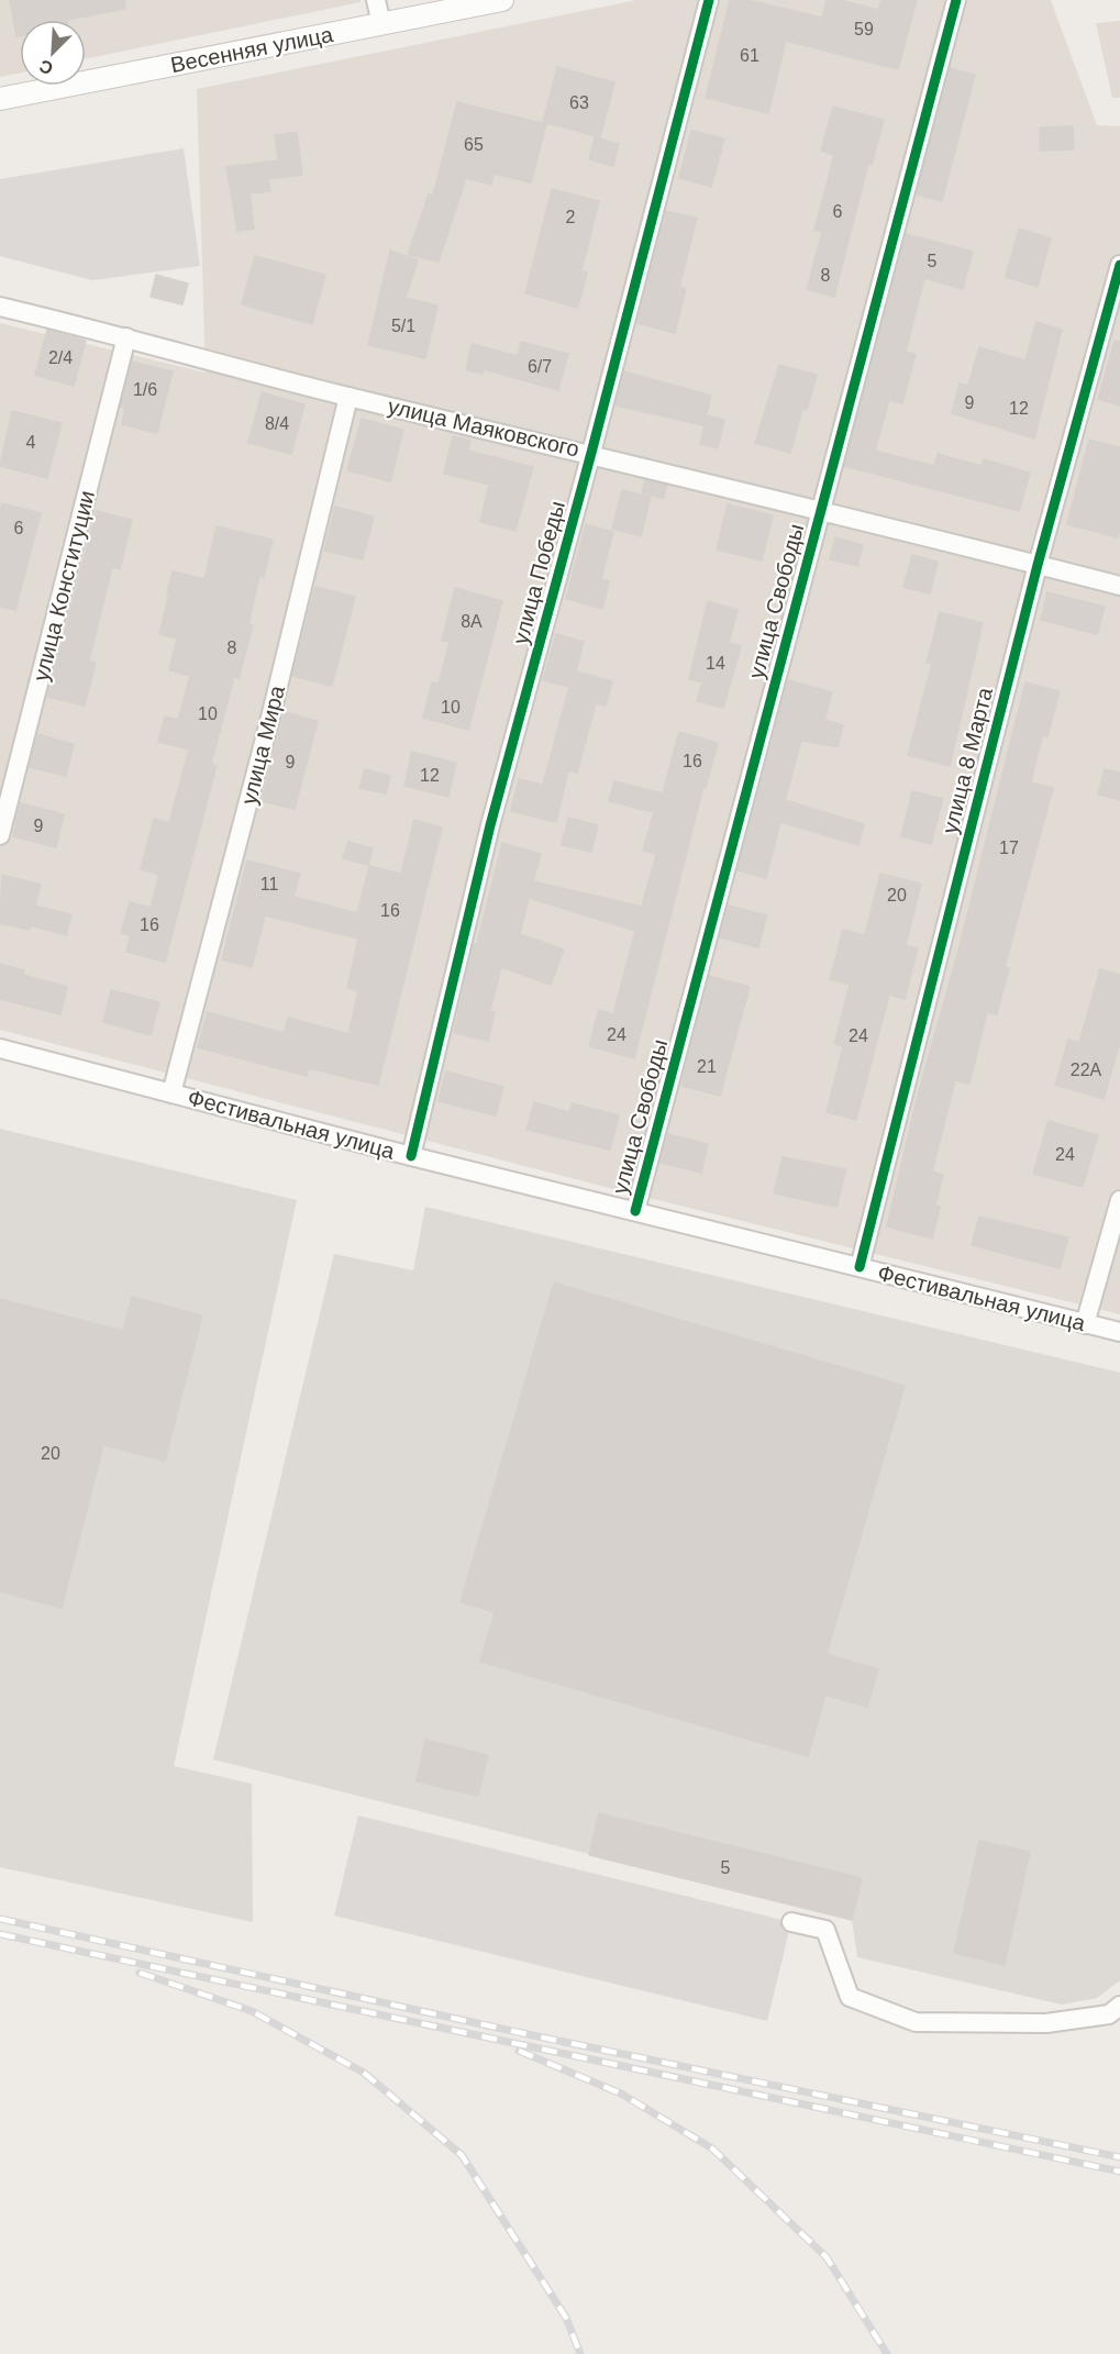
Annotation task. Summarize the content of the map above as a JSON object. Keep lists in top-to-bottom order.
{
  "streets": {
    "street": [
      "Весенняя улица",
      "улица Маяковского",
      "улица Победы",
      "улица Конституции",
      "улица Свободы",
      "улица Мира",
      "улица 8 Марта",
      "Фестивальная улица"
    ]
  },
  "crossings": [
    ["улица Маяковского", "улица Победы"],
    ["улица Маяковского", "улица Конституции"],
    ["улица Маяковского", "улица Свободы"],
    ["улица Маяковского", "улица Мира"],
    ["улица Маяковского", "улица 8 Марта"],
    ["улица Победы", "Фестивальная улица"],
    ["улица Свободы", "Фестивальная улица"],
    ["улица Мира", "Фестивальная улица"],
    ["улица 8 Марта", "Фестивальная улица"]
  ],
  "house_numbers": [
    "59",
    "61",
    "63",
    "65",
    "6",
    "2",
    "5",
    "8",
    "5/1",
    "2/4",
    "6/7",
    "1/6",
    "9",
    "12",
    "8/4",
    "4",
    "6",
    "8А",
    "8",
    "14",
    "10",
    "10",
    "16",
    "9",
    "12",
    "9",
    "17",
    "11",
    "20",
    "16",
    "16",
    "24",
    "24",
    "21",
    "22А",
    "24",
    "20",
    "5"
  ],
  "north": "bottom left"
}
